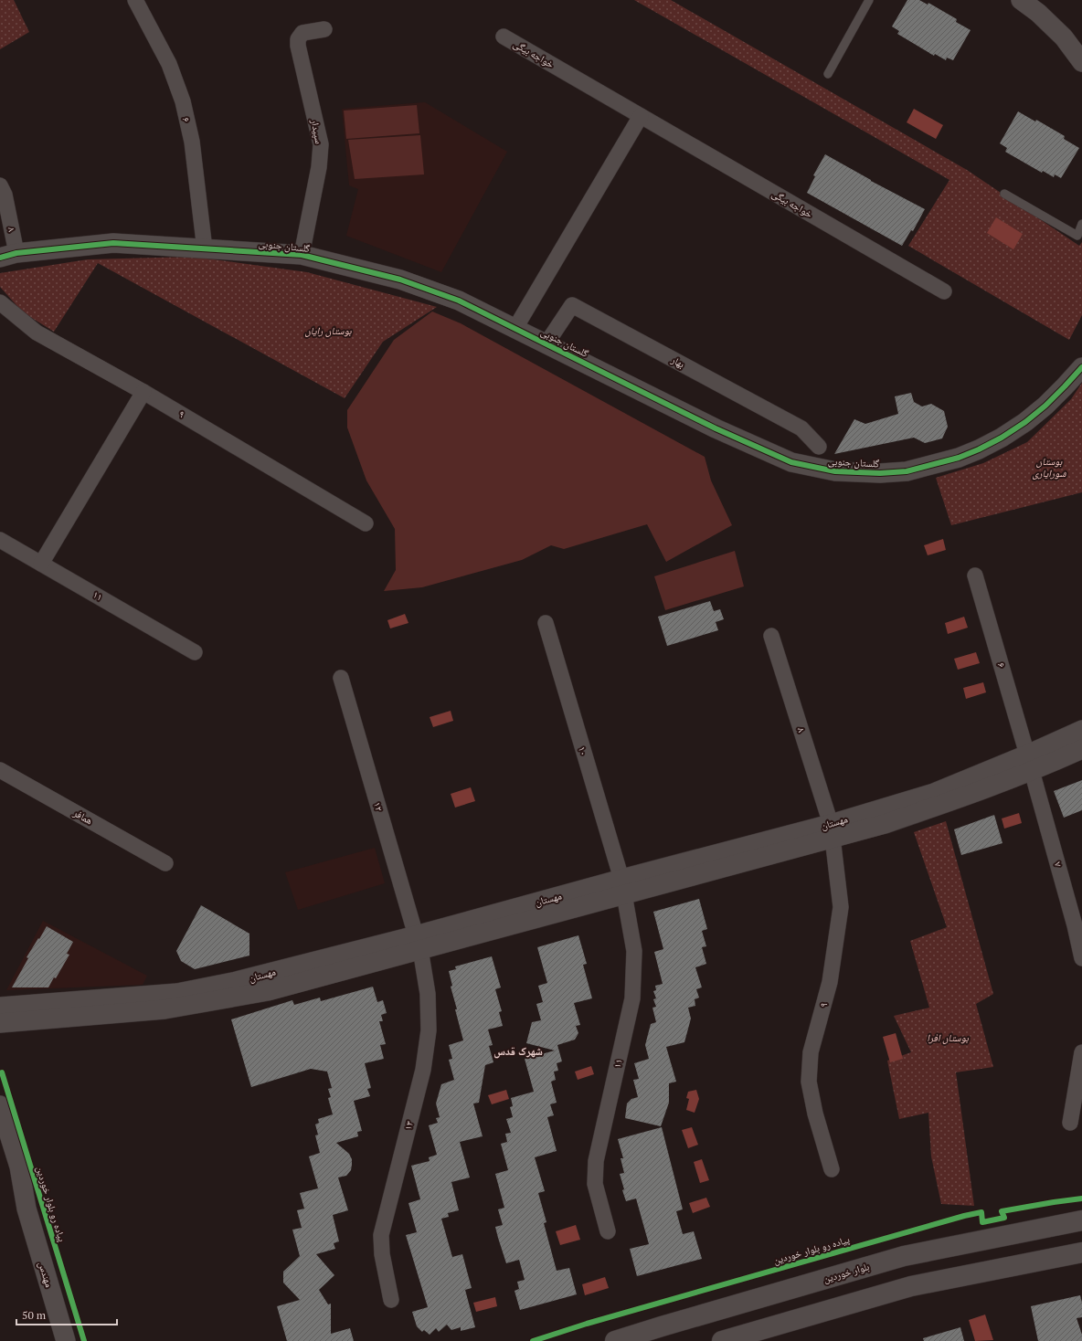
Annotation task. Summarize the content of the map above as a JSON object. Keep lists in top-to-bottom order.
{
  "streets": {
    "main road": ["بلوار خوردین"],
    "street": [
      "خواجه بیگی",
      "۶",
      "سپیدار",
      "۸",
      "گلستان جنوبی",
      "بهار",
      "۹",
      "۱۱",
      "۱۰",
      "۱۲",
      "همافر",
      "مهستان",
      "۷",
      "۱۳",
      "مهندس"
    ],
    "cycle path": ["پیاده رو بلوار خوردین"]
  },
  "crossings": [
    ["۶", "گلستان جنوبی"],
    ["۶", "مهستان"],
    ["۶", "۷"],
    ["سپیدار", "گلستان جنوبی"],
    ["۸", "گلستان جنوبی"],
    ["۸", "۹"],
    ["۸", "مهستان"],
    ["گلستان جنوبی", "بهار"],
    ["۹", "مهستان"],
    ["۱۱", "۱۰"],
    ["۱۱", "مهستان"],
    ["۱۰", "مهستان"],
    ["۱۲", "مهستان"],
    ["۱۲", "۱۳"],
    ["مهستان", "۷"],
    ["مهستان", "۱۳"]
  ],
  "districts": ["شهرک قدس"],
  "parks": ["بوستان رایان", "بوستان شورایاری", "بوستان افرا"],
  "scale_bar": "50 m"
}
